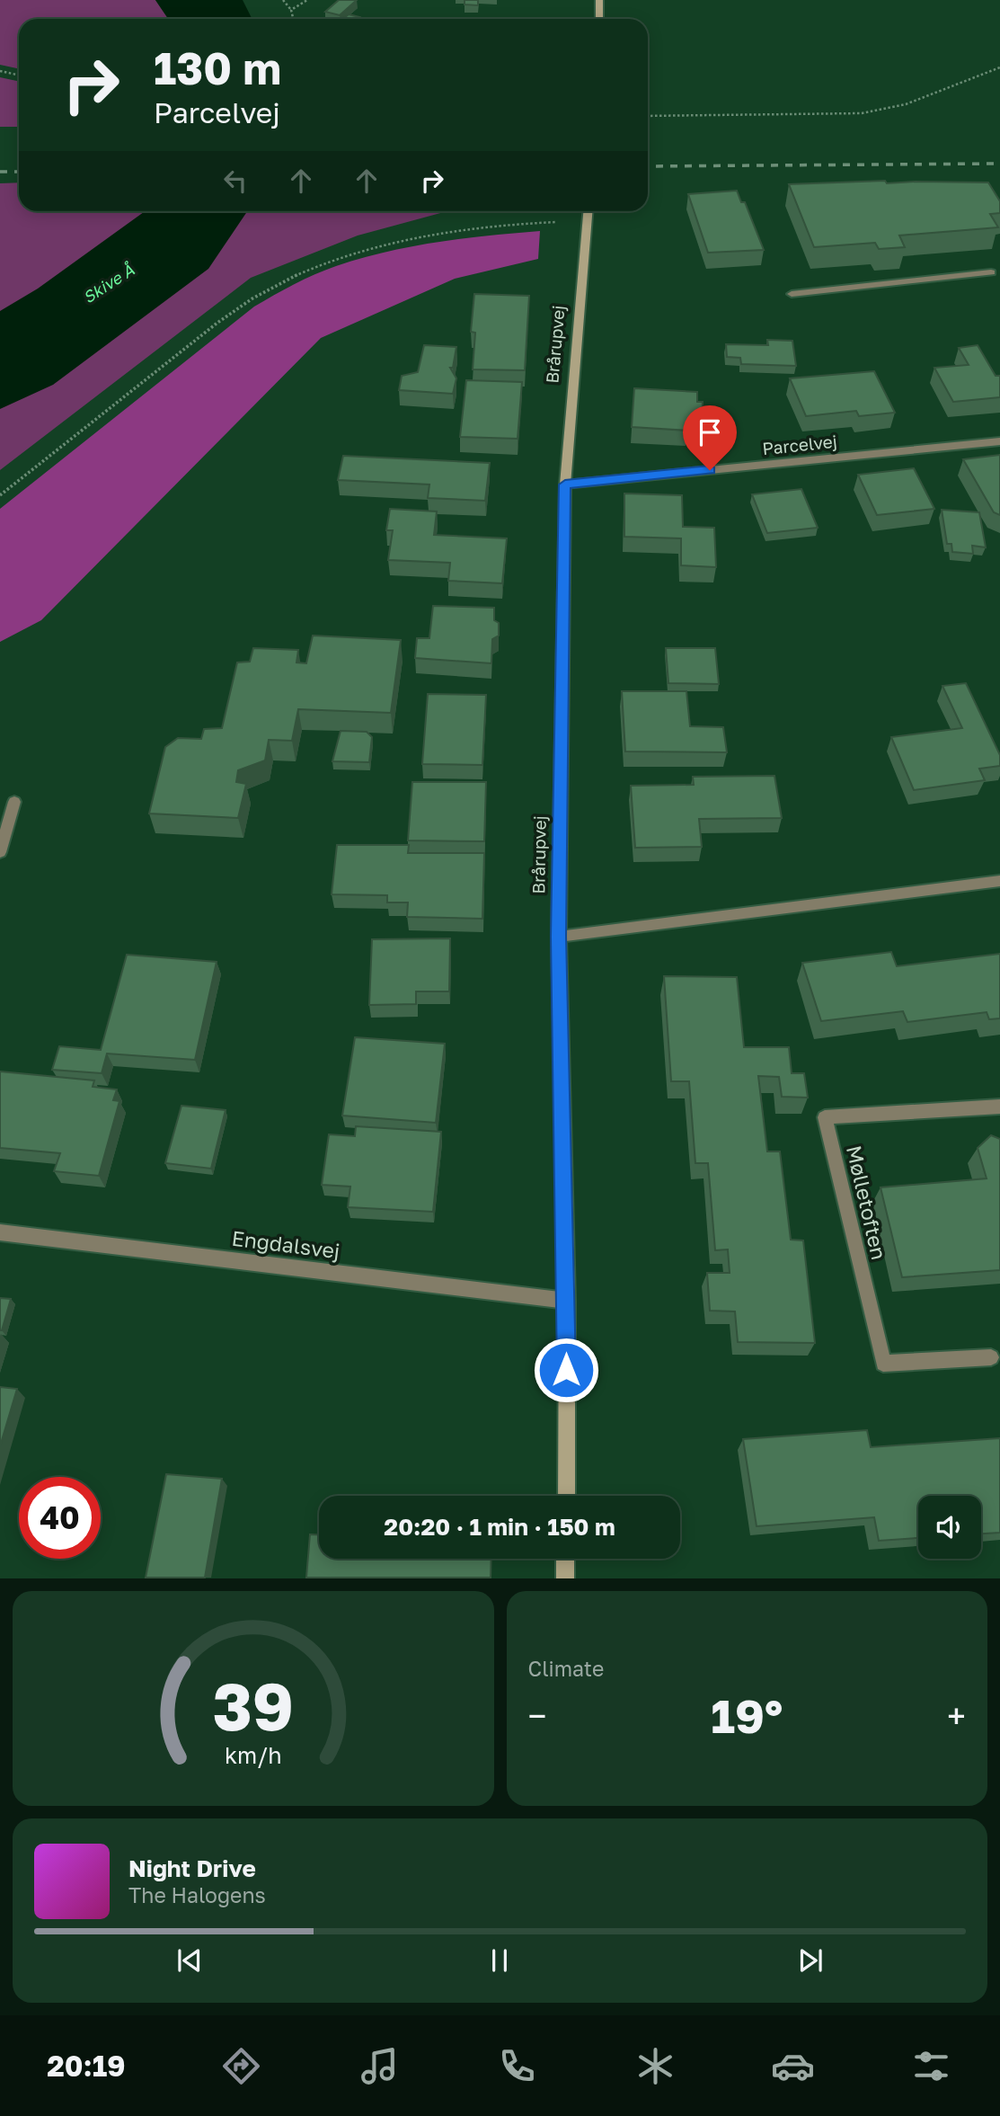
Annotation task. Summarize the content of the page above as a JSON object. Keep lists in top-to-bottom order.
{
  "streets": {
    "street": [
      "Brårupvej",
      "Parcelvej",
      "Mølletoften",
      "Engdalsvej"
    ]
  },
  "crossings": [
    ["Brårupvej", "Parcelvej"],
    ["Brårupvej", "Engdalsvej"]
  ],
  "water": ["Skive Å"],
  "page": {
    "turn": ["130 m", "Parcelvej"],
    "limit": "40",
    "trip": "20:20 · 1 min · 150 m",
    "tile": "Climate",
    "heat": ["−", "19°", "+"],
    "song": ["Night Drive", "The Halogens"],
    "tabs": "20:19",
    "gauge": ["39", "km/h"]
  }
}
